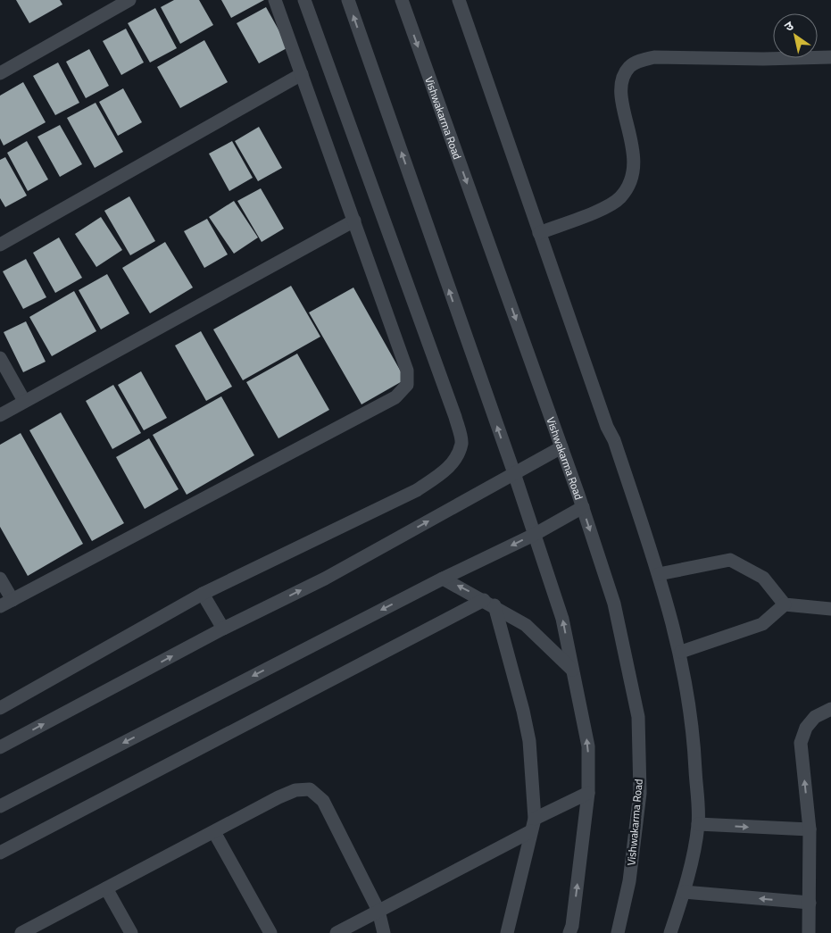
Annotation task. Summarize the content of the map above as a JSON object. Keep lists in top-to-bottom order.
{
  "streets": {
    "street": ["Vishwakarma Road"]
  },
  "north": "top left"
}
